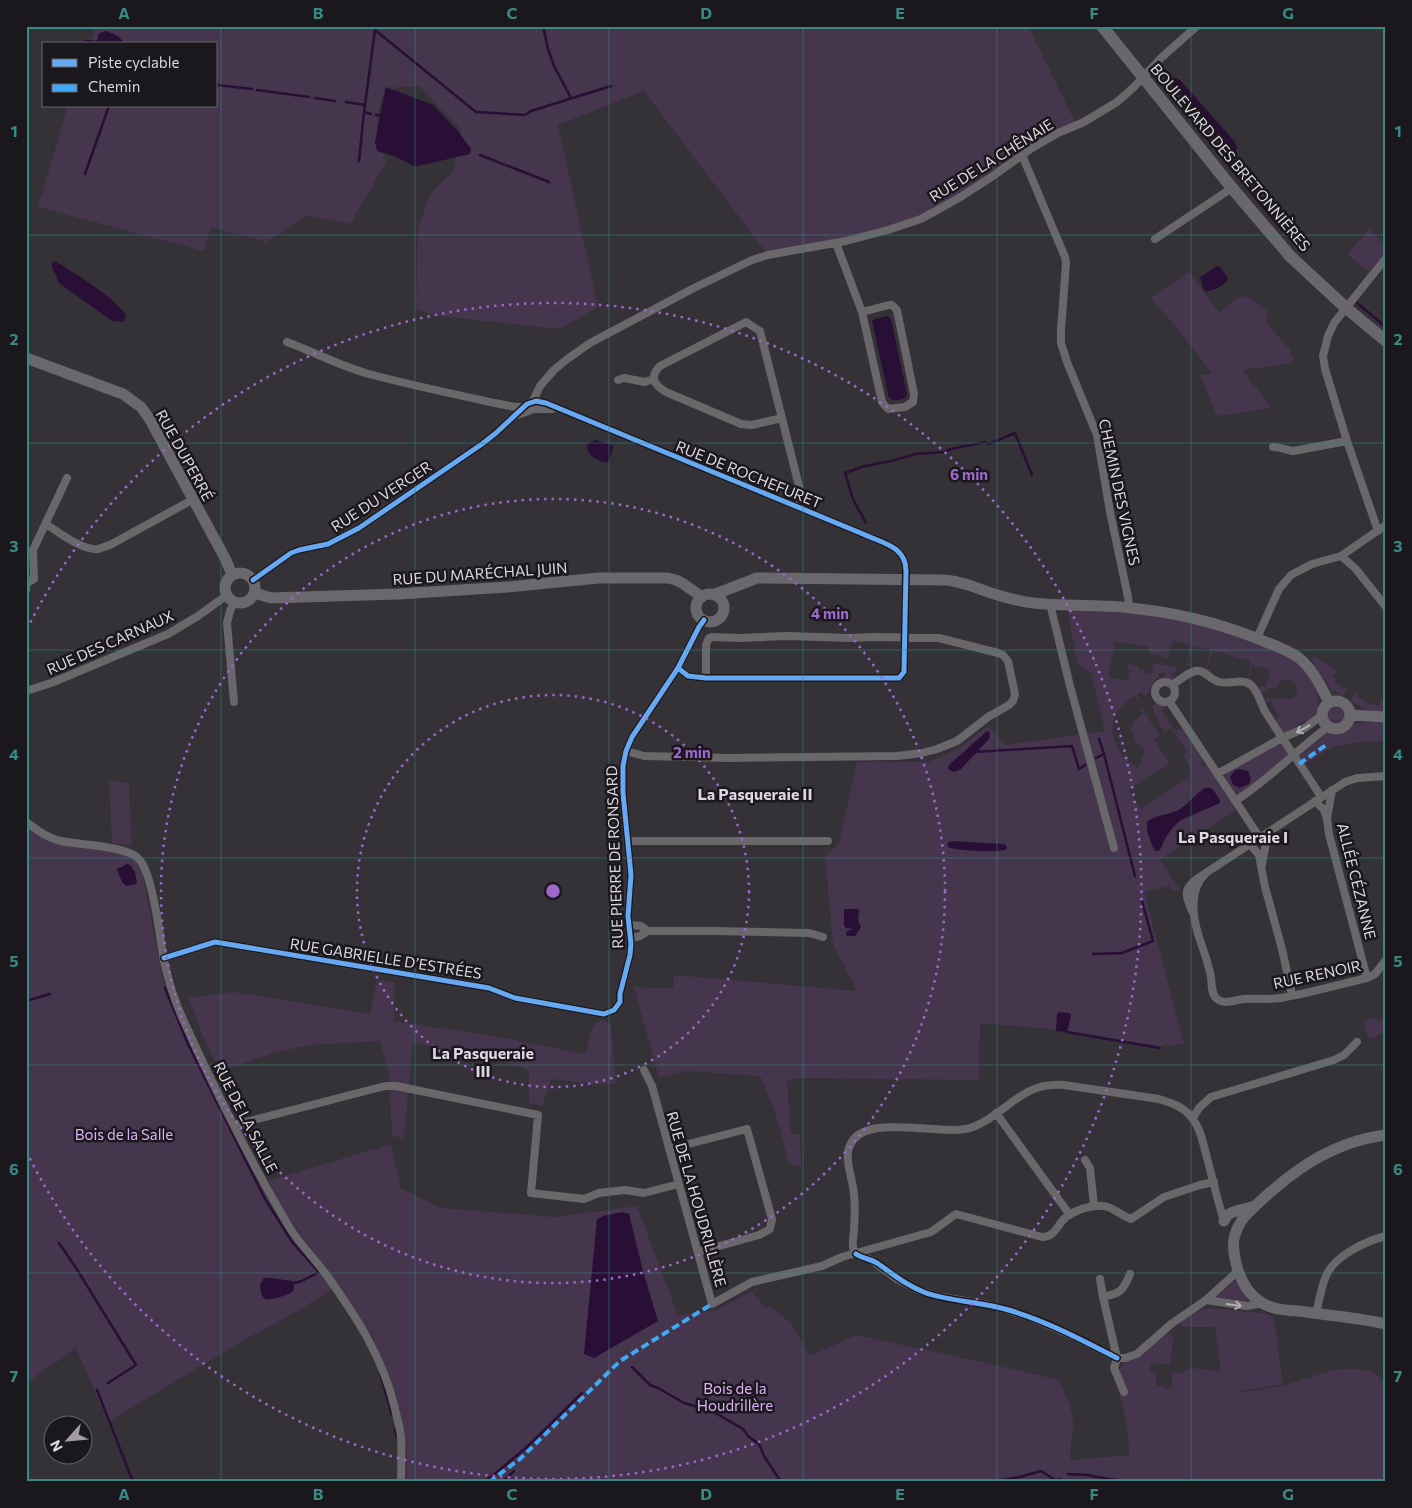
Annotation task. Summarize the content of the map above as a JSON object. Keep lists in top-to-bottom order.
{
  "streets": {
    "main road": ["BOULEVARD DES BRETONNIÈRES"],
    "street": [
      "RUE DE LA CHÊNAIE",
      "RUE DUPERRÉ",
      "RUE DE ROCHEFURET",
      "CHEMIN DES VIGNES",
      "RUE DU VERGER",
      "RUE DU MARÉCHAL JUIN",
      "RUE DES CARNAUX",
      "RUE PIERRE DE RONSARD",
      "ALLÉE CÉZANNE",
      "RUE GABRIELLE D’ESTRÉES",
      "RUE RENOIR",
      "RUE DE LA SALLE",
      "RUE DE LA HOUDRILLÈRE"
    ]
  },
  "crossings": [
    ["BOULEVARD DES BRETONNIÈRES", "RUE DE LA CHÊNAIE"],
    ["RUE DE LA CHÊNAIE", "CHEMIN DES VIGNES"],
    ["RUE DE LA CHÊNAIE", "RUE DU VERGER"],
    ["RUE DUPERRÉ", "RUE DU VERGER"],
    ["RUE DUPERRÉ", "RUE DU MARÉCHAL JUIN"],
    ["RUE DUPERRÉ", "RUE DES CARNAUX"],
    ["RUE DE ROCHEFURET", "RUE DU VERGER"],
    ["RUE DU VERGER", "RUE DU MARÉCHAL JUIN"],
    ["RUE DU VERGER", "RUE DES CARNAUX"],
    ["RUE DU MARÉCHAL JUIN", "RUE DES CARNAUX"],
    ["RUE DU MARÉCHAL JUIN", "RUE PIERRE DE RONSARD"],
    ["RUE PIERRE DE RONSARD", "RUE GABRIELLE D’ESTRÉES"],
    ["ALLÉE CÉZANNE", "RUE RENOIR"],
    ["RUE GABRIELLE D’ESTRÉES", "RUE DE LA SALLE"]
  ],
  "districts": ["La Pasqueraie II", "La Pasqueraie I", "La Pasqueraie III"],
  "parks": ["Bois de la Salle", "Bois de la Houdrillère"],
  "legend": ["Piste cyclable", "Chemin"],
  "north": "bottom left",
  "grid": {
    "columns": [
      "A",
      "B",
      "C",
      "D",
      "E",
      "F",
      "G"
    ],
    "rows": [
      "1",
      "2",
      "3",
      "4",
      "5",
      "6",
      "7"
    ]
  },
  "rings": ["6 min", "4 min", "2 min"]
}
